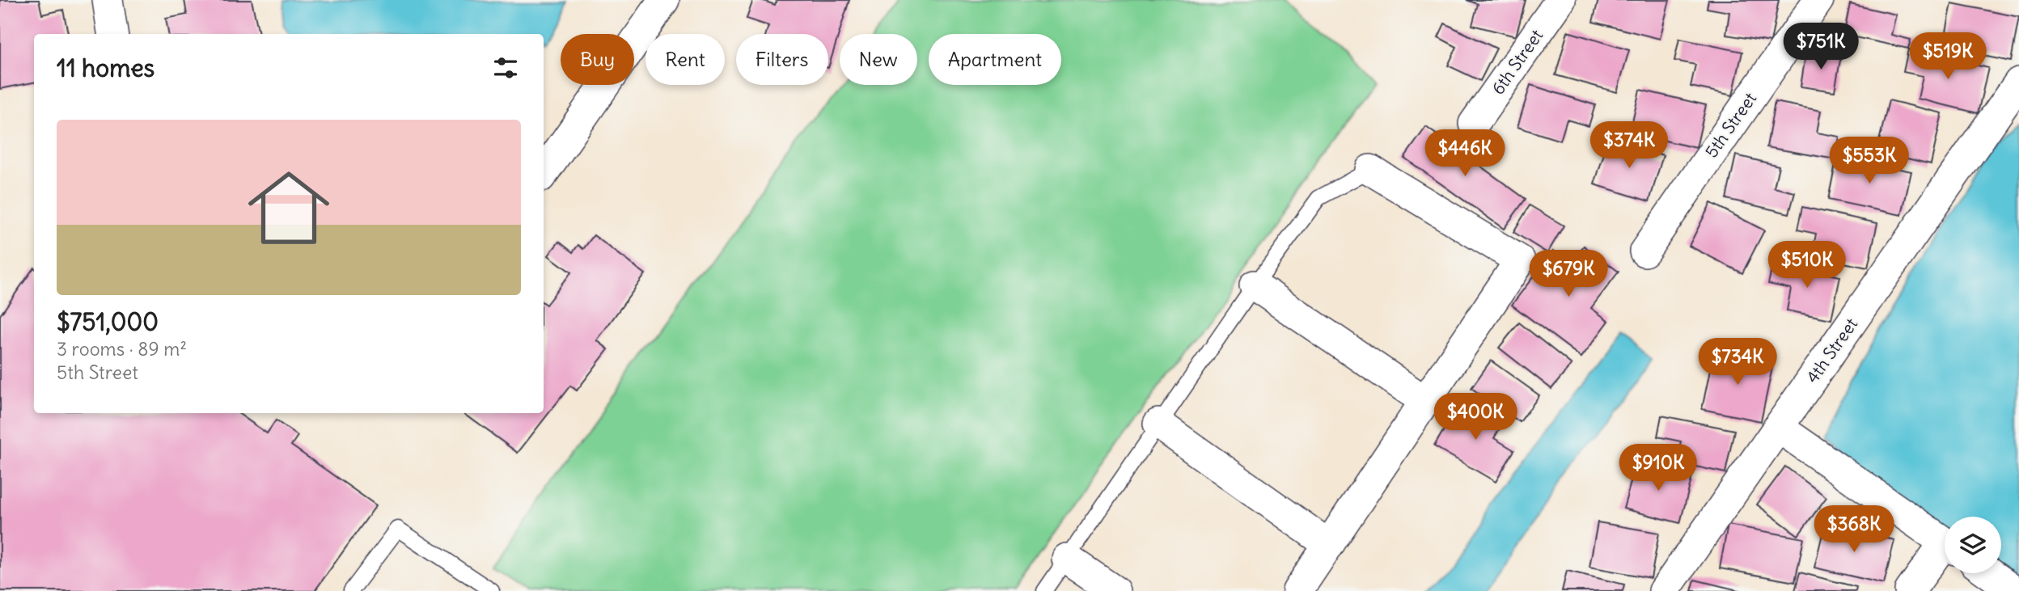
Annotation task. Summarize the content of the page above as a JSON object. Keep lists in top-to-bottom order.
{
  "streets": {
    "street": ["6th Street", "5th Street", "4th Street"]
  },
  "page": {
    "price": [
      "$751K",
      "$519K",
      "$374K",
      "$446K",
      "$553K",
      "$510K",
      "$679K",
      "$734K",
      "$400K",
      "$910K",
      "$368K"
    ],
    "chip": [
      "Buy",
      "Rent",
      "Filters",
      "New",
      "Apartment"
    ],
    "heading": "11 homes",
    "list": [
      {
        "name": "$751,000",
        "note": "3 rooms · 89 m² · 5th Street"
      }
    ]
  }
}
